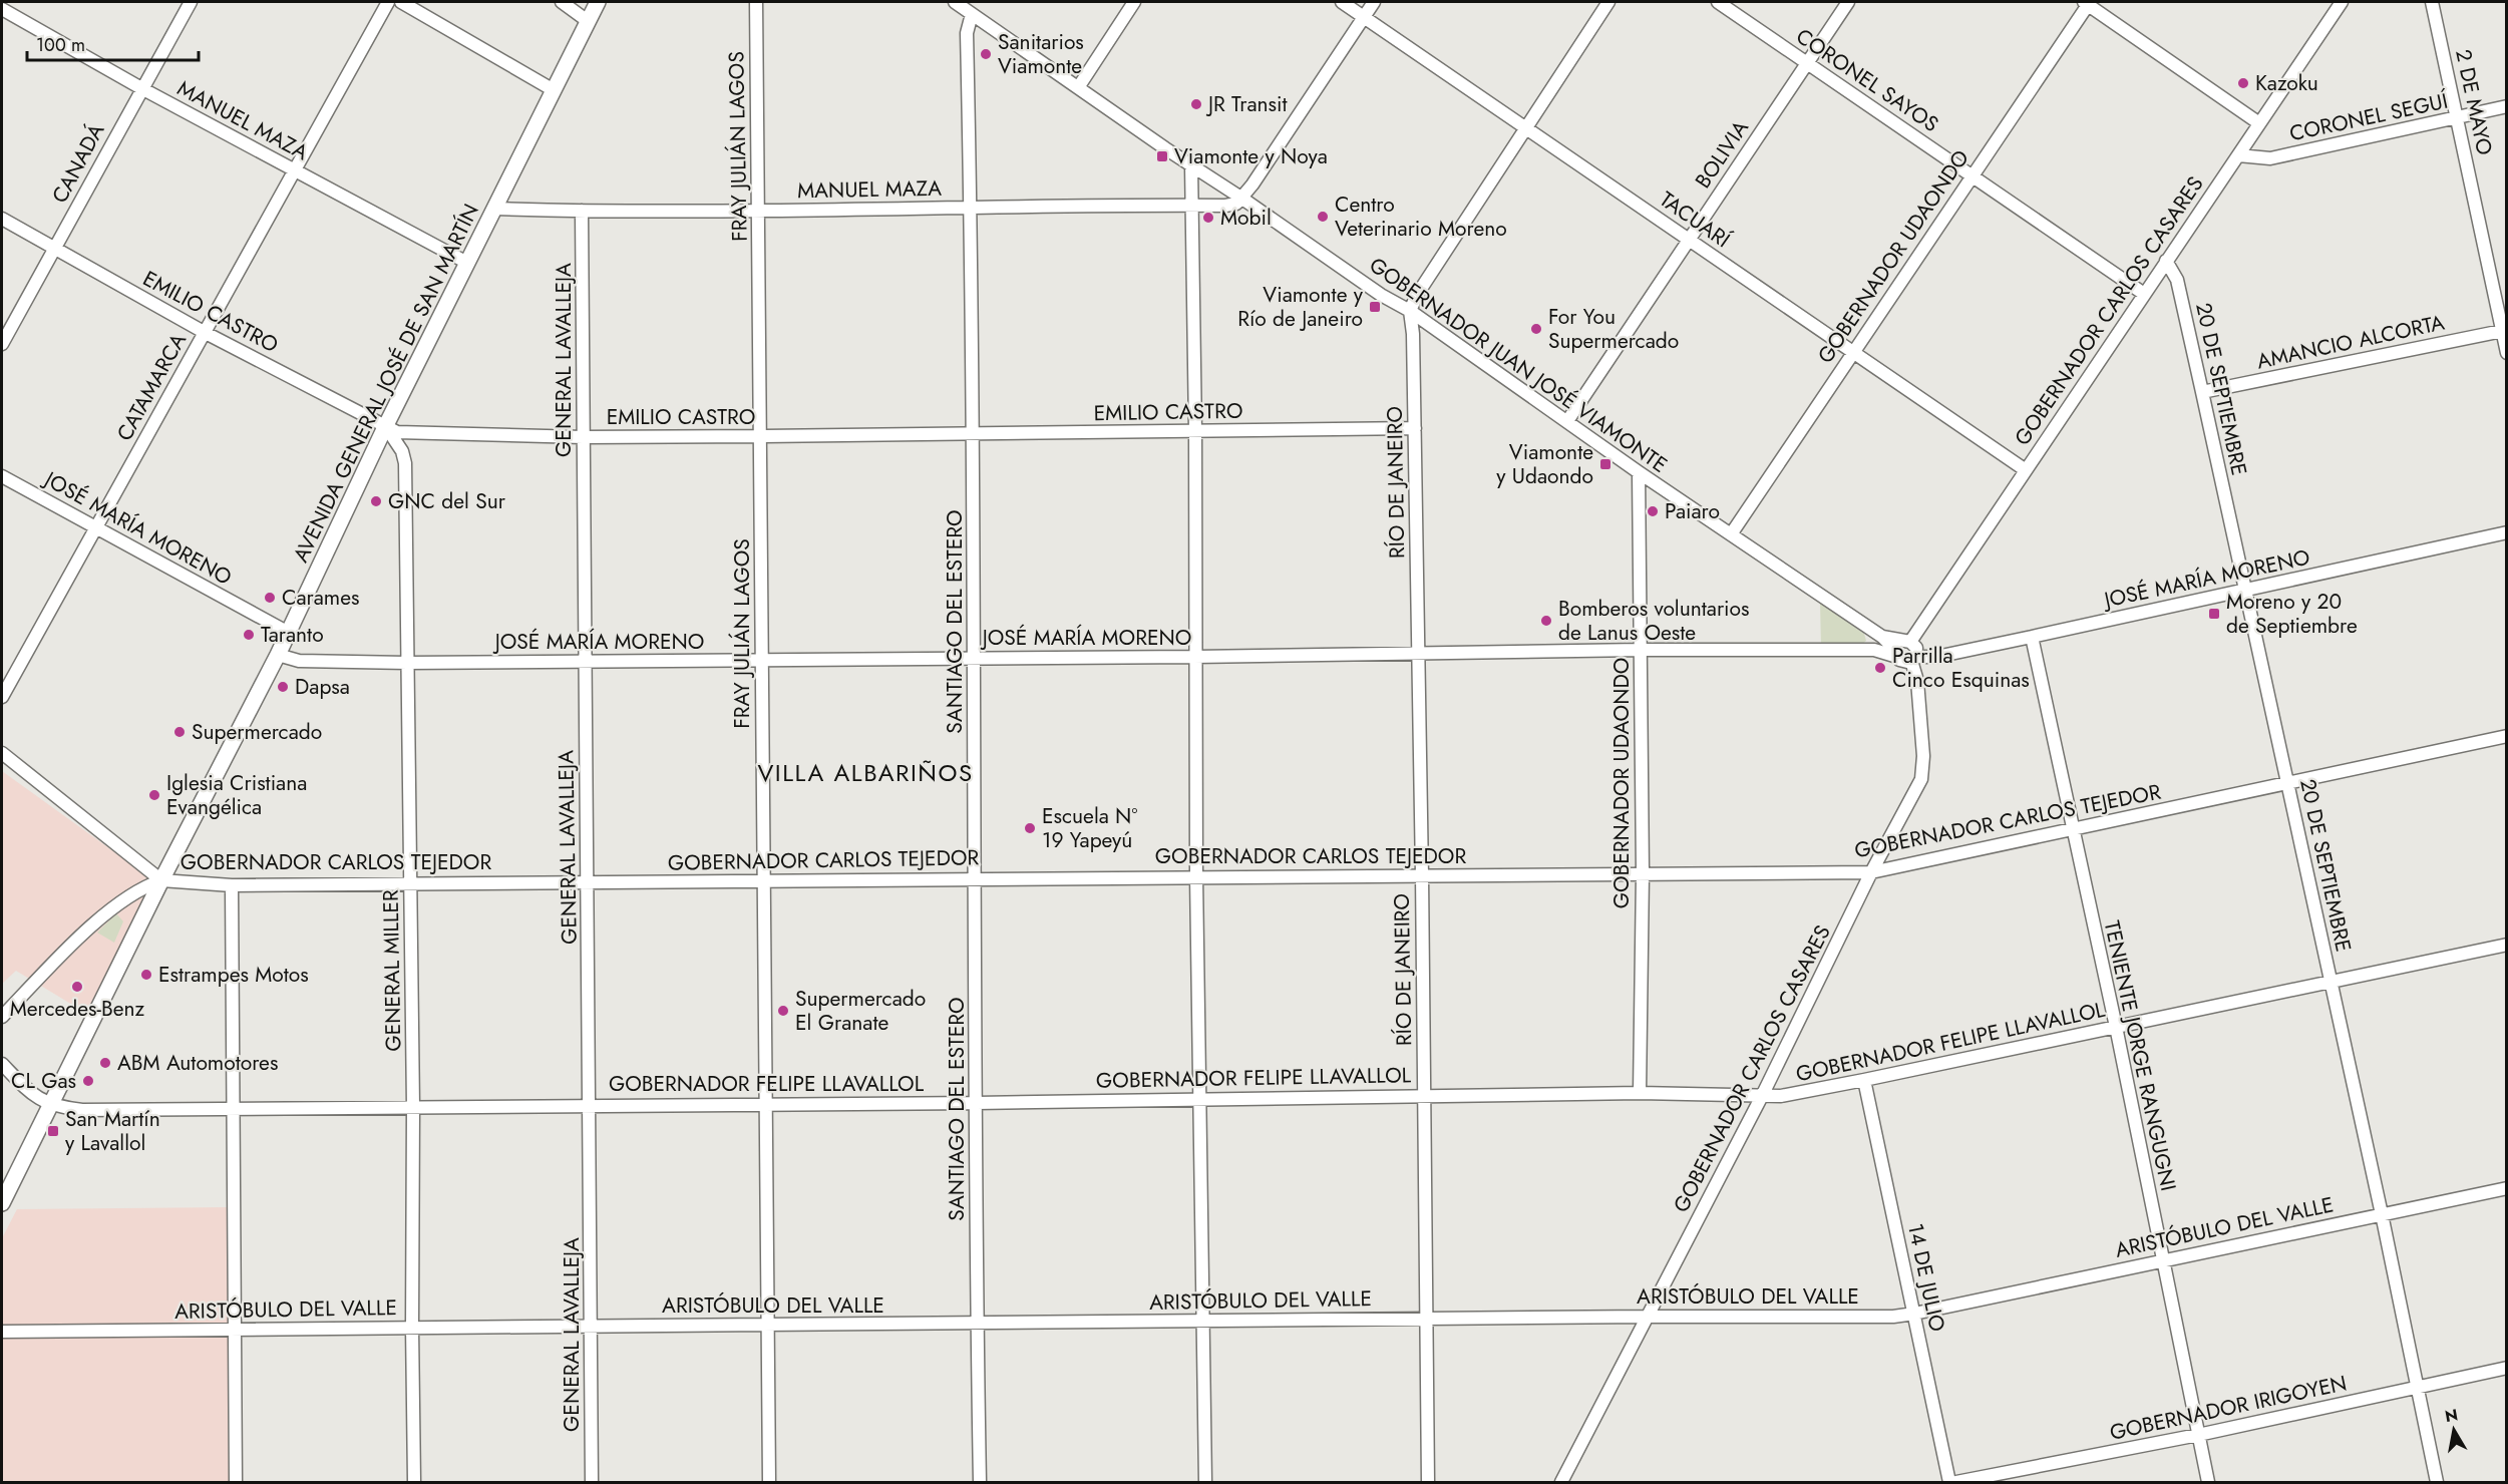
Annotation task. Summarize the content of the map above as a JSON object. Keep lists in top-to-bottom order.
{
  "streets": {
    "main road": ["AVENIDA GENERAL JOSÉ DE SAN MARTÍN"],
    "street": [
      "CORONEL SAYOS",
      "2 DE MAYO",
      "CORONEL SEGUÍ",
      "MANUEL MAZA",
      "FRAY JULIÁN LAGOS",
      "BOLIVIA",
      "CANADÁ",
      "TACUARÍ",
      "GOBERNADOR UDAONDO",
      "GOBERNADOR CARLOS CASARES",
      "EMILIO CASTRO",
      "AMANCIO ALCORTA",
      "GENERAL LAVALLEJA",
      "GOBERNADOR JUAN JOSÉ VIAMONTE",
      "CATAMARCA",
      "20 DE SEPTIEMBRE",
      "RÍO DE JANEIRO",
      "JOSÉ MARÍA MORENO",
      "SANTIAGO DEL ESTERO",
      "GOBERNADOR CARLOS TEJEDOR",
      "GENERAL MILLER",
      "GOBERNADOR FELIPE LLAVALLOL",
      "TENIENTE JORGE RANGUGNI",
      "ARISTÓBULO DEL VALLE",
      "14 DE JULIO",
      "GOBERNADOR IRIGOYEN"
    ]
  },
  "crossings": [
    ["CORONEL SAYOS", "BOLIVIA"],
    ["CORONEL SAYOS", "GOBERNADOR UDAONDO"],
    ["CORONEL SAYOS", "GOBERNADOR CARLOS CASARES"],
    ["2 DE MAYO", "CORONEL SEGUÍ"],
    ["2 DE MAYO", "AMANCIO ALCORTA"],
    ["CORONEL SEGUÍ", "GOBERNADOR UDAONDO"],
    ["CORONEL SEGUÍ", "GOBERNADOR CARLOS CASARES"],
    ["MANUEL MAZA", "FRAY JULIÁN LAGOS"],
    ["MANUEL MAZA", "CANADÁ"],
    ["MANUEL MAZA", "GENERAL LAVALLEJA"],
    ["MANUEL MAZA", "GOBERNADOR JUAN JOSÉ VIAMONTE"],
    ["MANUEL MAZA", "AVENIDA GENERAL JOSÉ DE SAN MARTÍN"],
    ["MANUEL MAZA", "CATAMARCA"],
    ["MANUEL MAZA", "SANTIAGO DEL ESTERO"],
    ["FRAY JULIÁN LAGOS", "EMILIO CASTRO"],
    ["FRAY JULIÁN LAGOS", "JOSÉ MARÍA MORENO"],
    ["FRAY JULIÁN LAGOS", "GOBERNADOR CARLOS TEJEDOR"],
    ["FRAY JULIÁN LAGOS", "GOBERNADOR FELIPE LLAVALLOL"],
    ["FRAY JULIÁN LAGOS", "ARISTÓBULO DEL VALLE"],
    ["BOLIVIA", "TACUARÍ"],
    ["BOLIVIA", "GOBERNADOR JUAN JOSÉ VIAMONTE"],
    ["CANADÁ", "EMILIO CASTRO"],
    ["TACUARÍ", "GOBERNADOR UDAONDO"],
    ["TACUARÍ", "GOBERNADOR CARLOS CASARES"],
    ["GOBERNADOR UDAONDO", "GOBERNADOR JUAN JOSÉ VIAMONTE"],
    ["GOBERNADOR UDAONDO", "JOSÉ MARÍA MORENO"],
    ["GOBERNADOR UDAONDO", "GOBERNADOR CARLOS TEJEDOR"],
    ["GOBERNADOR UDAONDO", "GOBERNADOR FELIPE LLAVALLOL"],
    ["GOBERNADOR CARLOS CASARES", "GOBERNADOR JUAN JOSÉ VIAMONTE"],
    ["GOBERNADOR CARLOS CASARES", "20 DE SEPTIEMBRE"],
    ["GOBERNADOR CARLOS CASARES", "JOSÉ MARÍA MORENO"],
    ["GOBERNADOR CARLOS CASARES", "GOBERNADOR CARLOS TEJEDOR"],
    ["GOBERNADOR CARLOS CASARES", "GOBERNADOR FELIPE LLAVALLOL"],
    ["GOBERNADOR CARLOS CASARES", "ARISTÓBULO DEL VALLE"],
    ["EMILIO CASTRO", "GENERAL LAVALLEJA"],
    ["EMILIO CASTRO", "AVENIDA GENERAL JOSÉ DE SAN MARTÍN"],
    ["EMILIO CASTRO", "CATAMARCA"],
    ["EMILIO CASTRO", "RÍO DE JANEIRO"],
    ["EMILIO CASTRO", "SANTIAGO DEL ESTERO"],
    ["EMILIO CASTRO", "GENERAL MILLER"],
    ["AMANCIO ALCORTA", "20 DE SEPTIEMBRE"],
    ["GENERAL LAVALLEJA", "JOSÉ MARÍA MORENO"],
    ["GENERAL LAVALLEJA", "GOBERNADOR CARLOS TEJEDOR"],
    ["GENERAL LAVALLEJA", "GOBERNADOR FELIPE LLAVALLOL"],
    ["GENERAL LAVALLEJA", "ARISTÓBULO DEL VALLE"],
    ["GOBERNADOR JUAN JOSÉ VIAMONTE", "RÍO DE JANEIRO"],
    ["GOBERNADOR JUAN JOSÉ VIAMONTE", "JOSÉ MARÍA MORENO"],
    ["GOBERNADOR JUAN JOSÉ VIAMONTE", "SANTIAGO DEL ESTERO"],
    ["AVENIDA GENERAL JOSÉ DE SAN MARTÍN", "JOSÉ MARÍA MORENO"],
    ["AVENIDA GENERAL JOSÉ DE SAN MARTÍN", "GOBERNADOR CARLOS TEJEDOR"],
    ["AVENIDA GENERAL JOSÉ DE SAN MARTÍN", "GENERAL MILLER"],
    ["AVENIDA GENERAL JOSÉ DE SAN MARTÍN", "GOBERNADOR FELIPE LLAVALLOL"],
    ["CATAMARCA", "JOSÉ MARÍA MORENO"],
    ["20 DE SEPTIEMBRE", "JOSÉ MARÍA MORENO"],
    ["20 DE SEPTIEMBRE", "GOBERNADOR CARLOS TEJEDOR"],
    ["20 DE SEPTIEMBRE", "GOBERNADOR FELIPE LLAVALLOL"],
    ["20 DE SEPTIEMBRE", "ARISTÓBULO DEL VALLE"],
    ["20 DE SEPTIEMBRE", "GOBERNADOR IRIGOYEN"],
    ["RÍO DE JANEIRO", "JOSÉ MARÍA MORENO"],
    ["RÍO DE JANEIRO", "GOBERNADOR CARLOS TEJEDOR"],
    ["RÍO DE JANEIRO", "GOBERNADOR FELIPE LLAVALLOL"],
    ["RÍO DE JANEIRO", "ARISTÓBULO DEL VALLE"],
    ["JOSÉ MARÍA MORENO", "SANTIAGO DEL ESTERO"],
    ["JOSÉ MARÍA MORENO", "GENERAL MILLER"],
    ["JOSÉ MARÍA MORENO", "TENIENTE JORGE RANGUGNI"],
    ["SANTIAGO DEL ESTERO", "GOBERNADOR CARLOS TEJEDOR"],
    ["SANTIAGO DEL ESTERO", "GOBERNADOR FELIPE LLAVALLOL"],
    ["SANTIAGO DEL ESTERO", "ARISTÓBULO DEL VALLE"],
    ["GOBERNADOR CARLOS TEJEDOR", "GENERAL MILLER"],
    ["GOBERNADOR CARLOS TEJEDOR", "TENIENTE JORGE RANGUGNI"],
    ["GENERAL MILLER", "GOBERNADOR FELIPE LLAVALLOL"],
    ["GENERAL MILLER", "ARISTÓBULO DEL VALLE"],
    ["GOBERNADOR FELIPE LLAVALLOL", "TENIENTE JORGE RANGUGNI"],
    ["GOBERNADOR FELIPE LLAVALLOL", "14 DE JULIO"],
    ["TENIENTE JORGE RANGUGNI", "ARISTÓBULO DEL VALLE"],
    ["TENIENTE JORGE RANGUGNI", "GOBERNADOR IRIGOYEN"],
    ["ARISTÓBULO DEL VALLE", "14 DE JULIO"]
  ],
  "districts": ["VILLA ALBARIÑOS"],
  "places": {
    "other": [
      "Sanitarios Viamonte",
      "Kazoku",
      "JR Transit",
      "Centro Veterinario Moreno",
      "Mobil",
      "For You Supermercado",
      "GNC del Sur",
      "Paiaro",
      "Carames",
      "Bomberos voluntarios de Lanus Oeste",
      "Taranto",
      "Parrilla Cinco Esquinas",
      "Dapsa",
      "Supermercado",
      "Iglesia Cristiana Evangélica",
      "Escuela Nº 19 Yapeyú",
      "Estrampes Motos",
      "Mercedes-Benz",
      "Supermercado El Granate",
      "ABM Automotores",
      "CL Gas"
    ],
    "transit": [
      "Viamonte y Noya",
      "Viamonte y Río de Janeiro",
      "Viamonte y Udaondo",
      "Moreno y 20 de Septiembre",
      "San Martín y Lavallol"
    ]
  },
  "scale_bar": "100 m",
  "north": "top"
}
